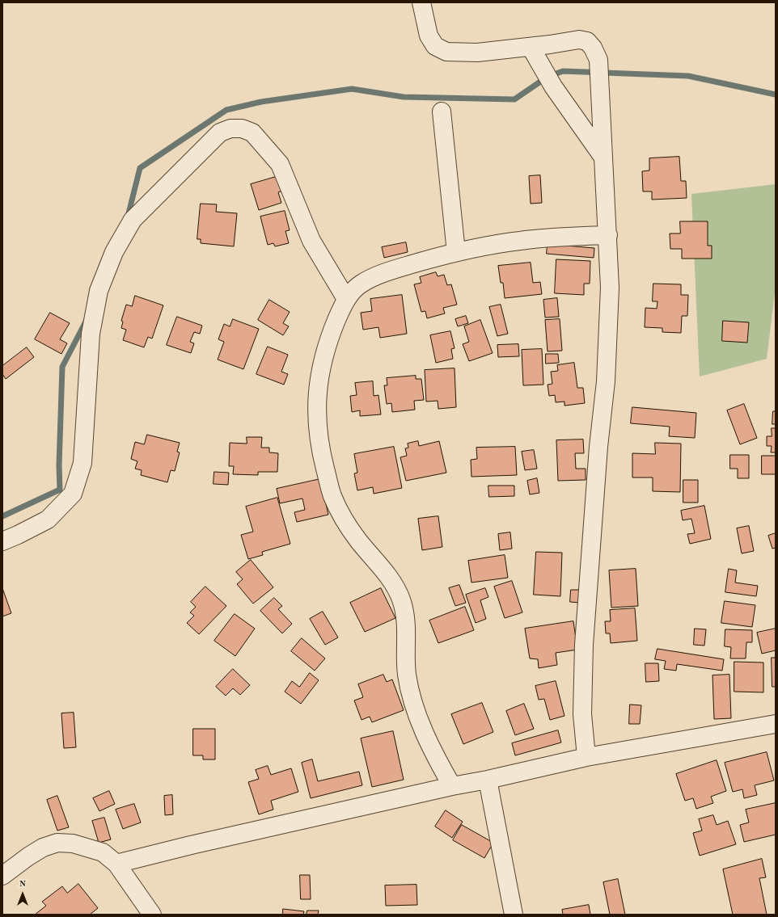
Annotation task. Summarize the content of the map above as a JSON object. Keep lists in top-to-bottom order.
{
  "north": "top"
}
